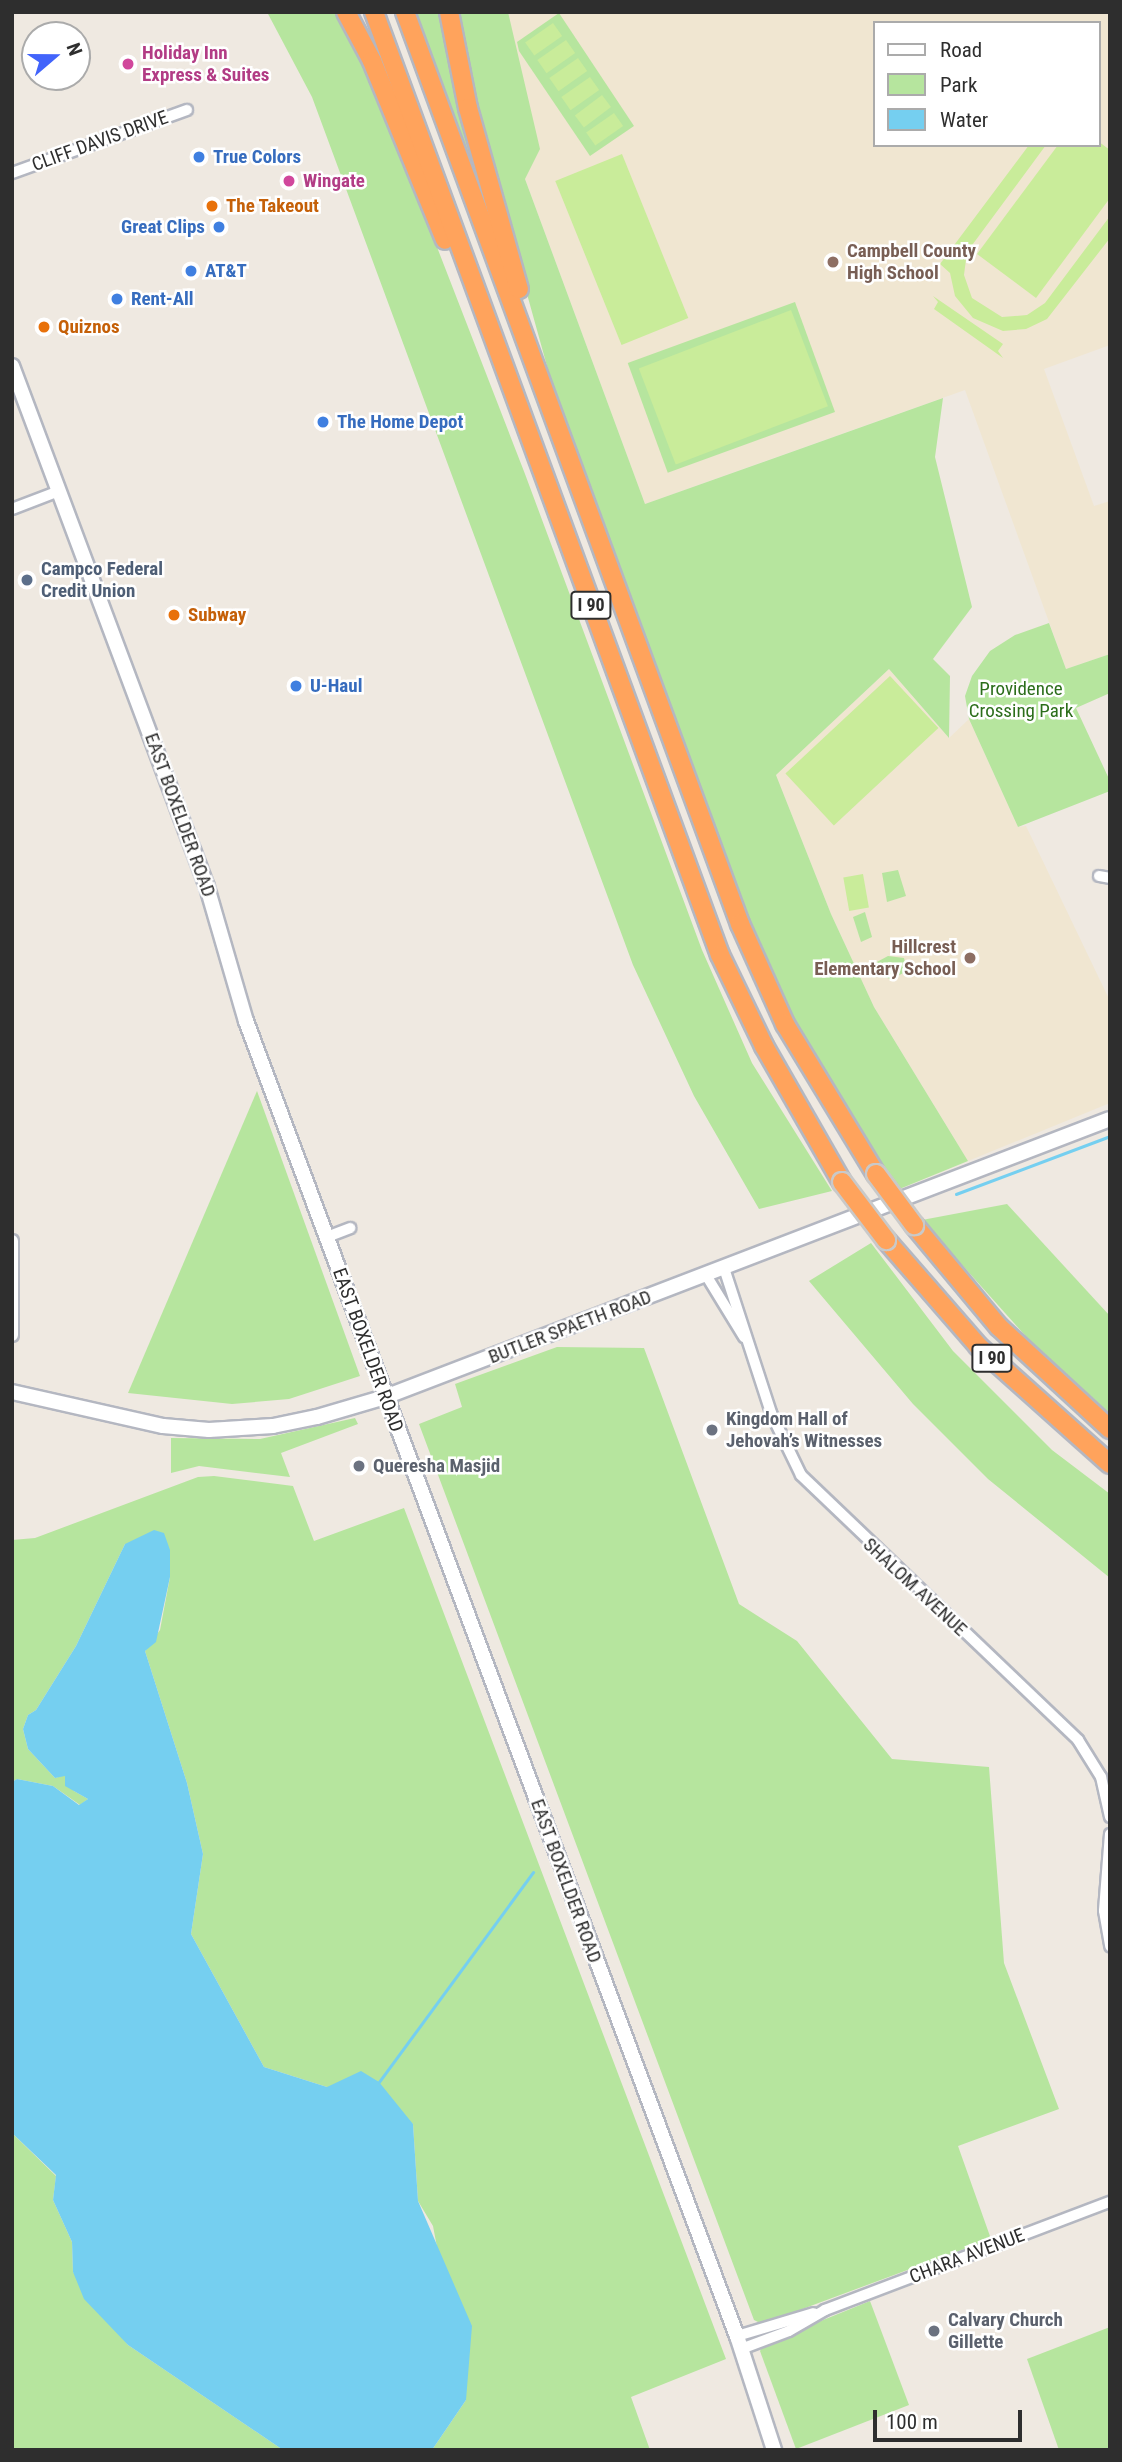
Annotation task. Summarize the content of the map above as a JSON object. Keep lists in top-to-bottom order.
{
  "streets": {
    "highway": ["I 90"],
    "main road": ["EAST BOXELDER ROAD", "BUTLER SPAETH ROAD"],
    "street": ["CLIFF DAVIS DRIVE", "SHALOM AVENUE", "CHARA AVENUE"]
  },
  "crossings": [
    ["EAST BOXELDER ROAD", "BUTLER SPAETH ROAD"],
    ["EAST BOXELDER ROAD", "CHARA AVENUE"],
    ["BUTLER SPAETH ROAD", "SHALOM AVENUE"]
  ],
  "parks": ["Providence Crossing Park"],
  "places": [
    "Holiday Inn Express & Suites",
    "True Colors",
    "Wingate",
    "The Takeout",
    "Great Clips",
    "Campbell County High School",
    "AT&T",
    "Rent-All",
    "Quiznos",
    "The Home Depot",
    "Campco Federal Credit Union",
    "Subway",
    "U-Haul",
    "Hillcrest Elementary School",
    "Kingdom Hall of Jehovah’s Witnesses",
    "Queresha Masjid",
    "Calvary Church Gillette"
  ],
  "legend": ["Road", "Park", "Water"],
  "scale_bar": "100 m",
  "north": "right"
}
